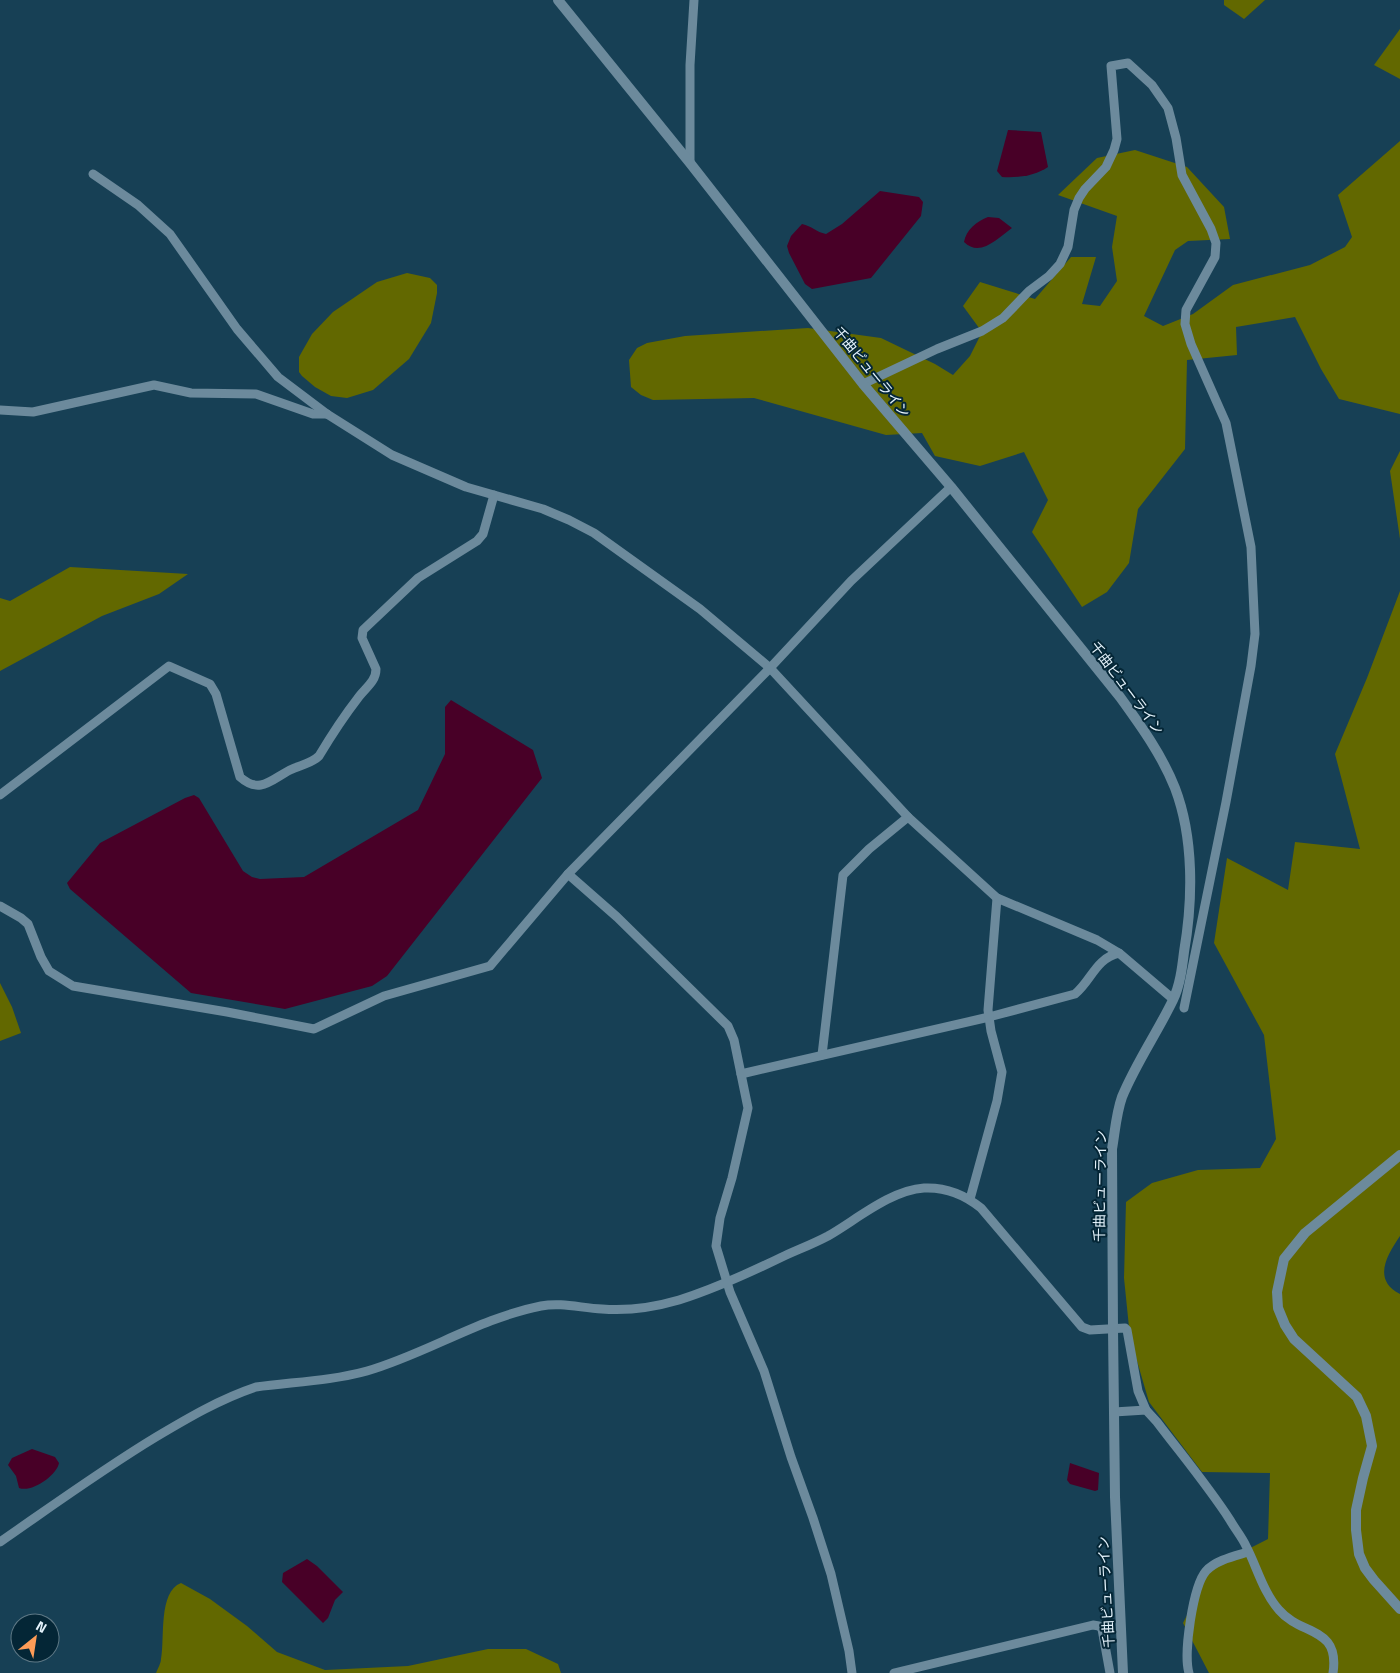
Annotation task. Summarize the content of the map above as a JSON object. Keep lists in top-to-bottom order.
{
  "streets": {
    "street": ["千曲ビューライン"]
  },
  "north": "top right"
}
